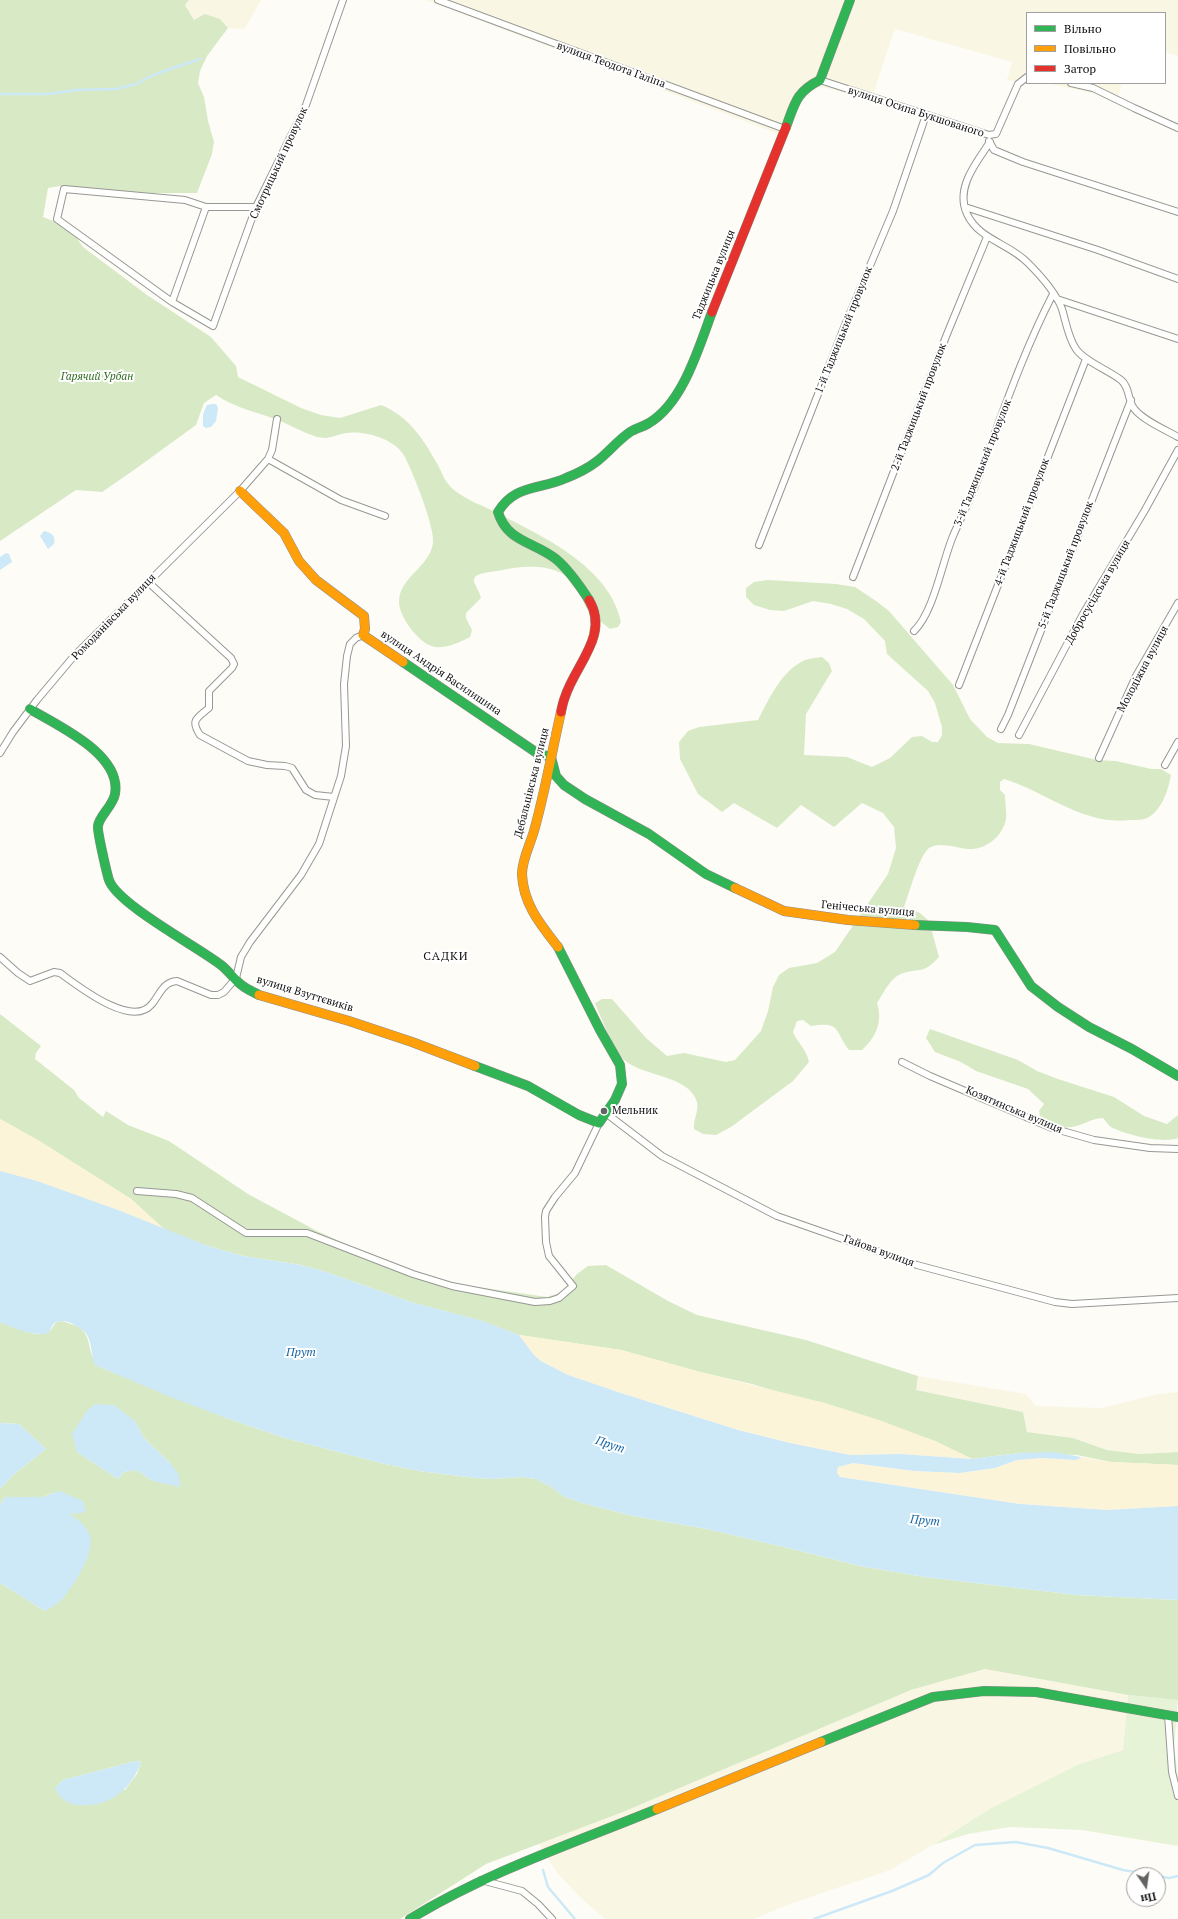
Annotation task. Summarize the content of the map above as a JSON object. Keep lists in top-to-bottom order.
{
  "streets": {
    "street": [
      "вулиця Теодота Галіпа",
      "вулиця Осипа Букшованого",
      "Смотрицький провулок",
      "Таджицька вулиця",
      "1-й Таджицький провулок",
      "2-й Таджицький провулок",
      "3-й Таджицький провулок",
      "4-й Таджицький провулок",
      "5-й Таджицький провулок",
      "Добросусідська вулиця",
      "Ромоданівська вулиця",
      "Молодіжна вулиця",
      "вулиця Андрія Василишина",
      "Дебальцівська вулиця",
      "Генічеська вулиця",
      "вулиця Взуттєвиків",
      "Козятинська вулиця",
      "Гайова вулиця"
    ]
  },
  "crossings": [
    ["вулиця Теодота Галіпа", "Таджицька вулиця"],
    ["вулиця Осипа Букшованого", "Таджицька вулиця"],
    ["вулиця Осипа Букшованого", "1-й Таджицький провулок"],
    ["Таджицька вулиця", "Дебальцівська вулиця"],
    ["Ромоданівська вулиця", "вулиця Андрія Василишина"],
    ["Ромоданівська вулиця", "вулиця Взуттєвиків"],
    ["вулиця Андрія Василишина", "Дебальцівська вулиця"],
    ["вулиця Андрія Василишина", "Генічеська вулиця"],
    ["Дебальцівська вулиця", "Генічеська вулиця"],
    ["Дебальцівська вулиця", "Гайова вулиця"]
  ],
  "districts": ["САДКИ"],
  "water": ["Прут"],
  "parks": ["Гарячий Урбан"],
  "places": ["Мельник"],
  "legend": ["Вільно", "Повільно", "Затор"],
  "north": "bottom"
}
